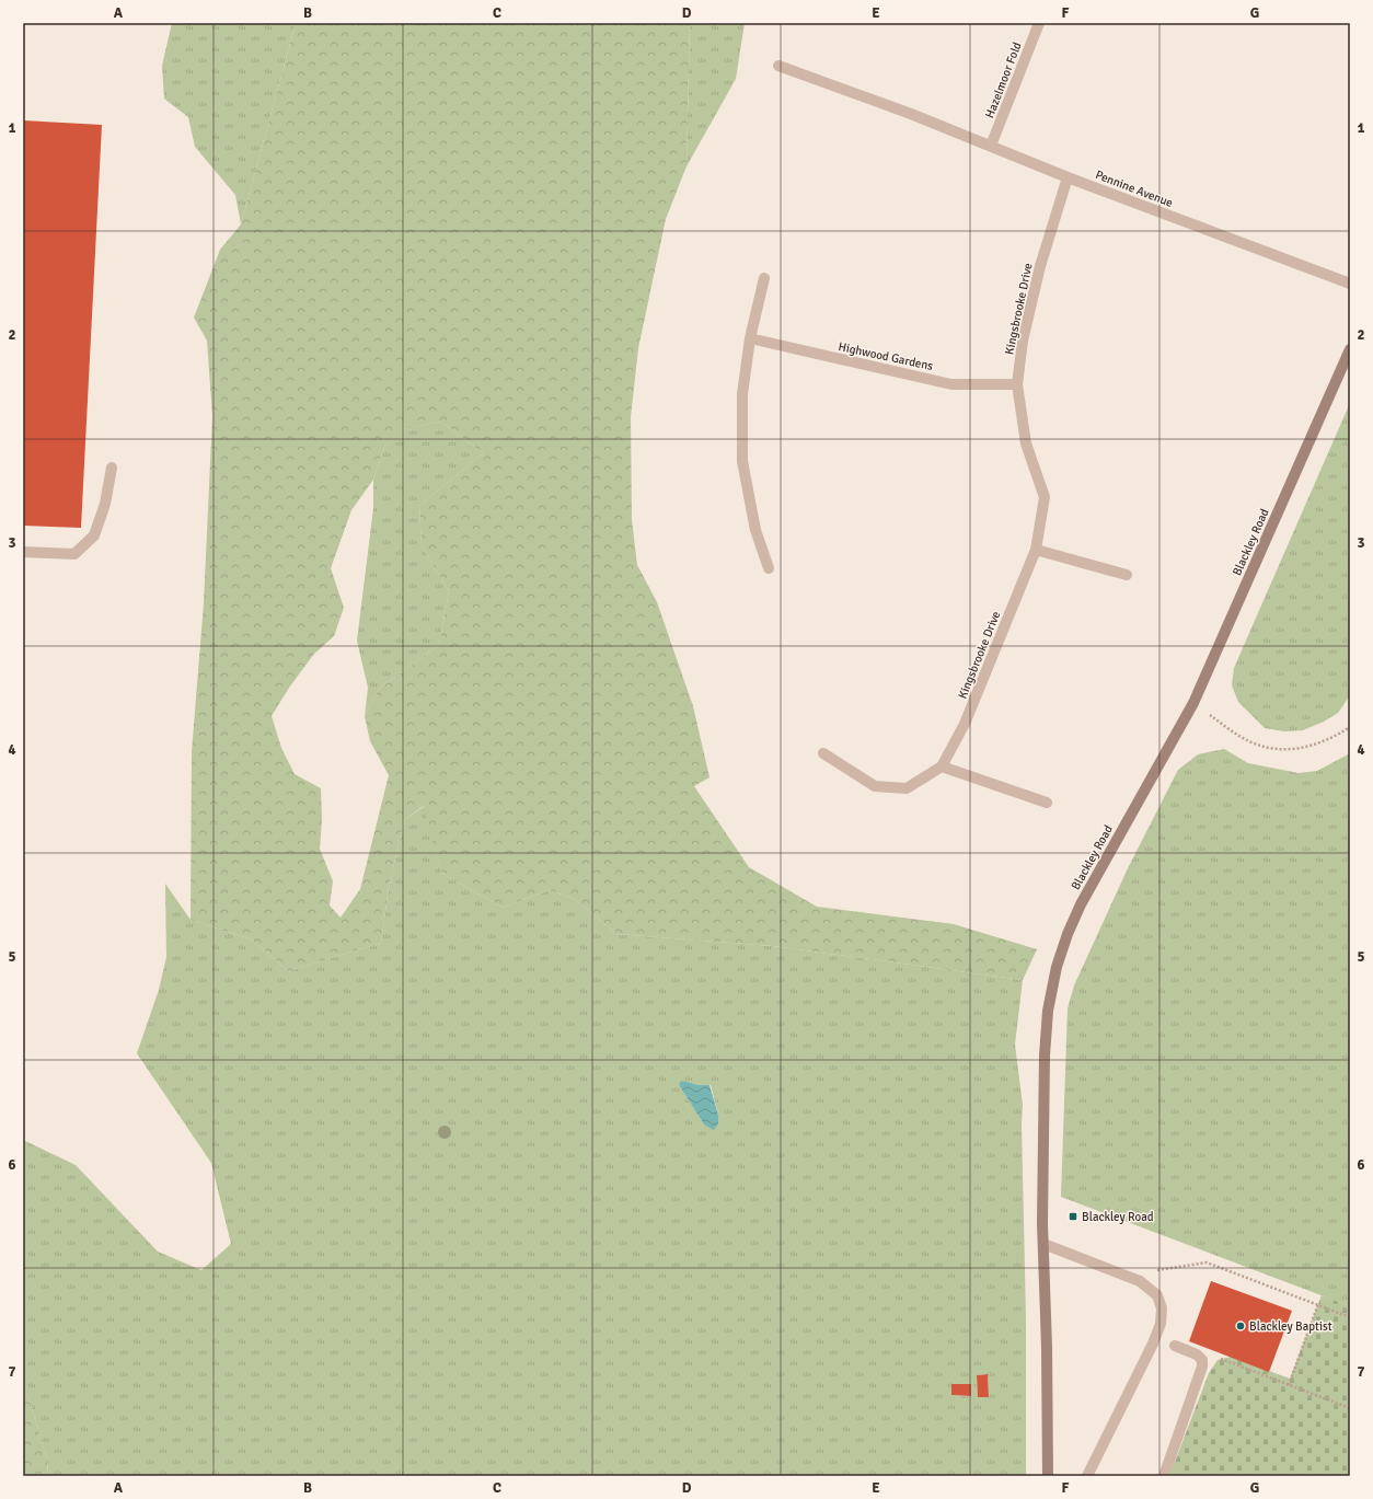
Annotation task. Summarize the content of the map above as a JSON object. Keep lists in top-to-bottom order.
{
  "streets": {
    "street": [
      "Hazelmoor Fold",
      "Pennine Avenue",
      "Kingsbrooke Drive",
      "Highwood Gardens",
      "Blackley Road"
    ]
  },
  "crossings": [
    ["Hazelmoor Fold", "Pennine Avenue"],
    ["Pennine Avenue", "Kingsbrooke Drive"],
    ["Kingsbrooke Drive", "Highwood Gardens"]
  ],
  "places": {
    "transit": ["Blackley Road"],
    "other": ["Blackley Baptist"]
  },
  "grid": {
    "columns": [
      "A",
      "B",
      "C",
      "D",
      "E",
      "F",
      "G"
    ],
    "rows": [
      "1",
      "2",
      "3",
      "4",
      "5",
      "6",
      "7"
    ]
  }
}
